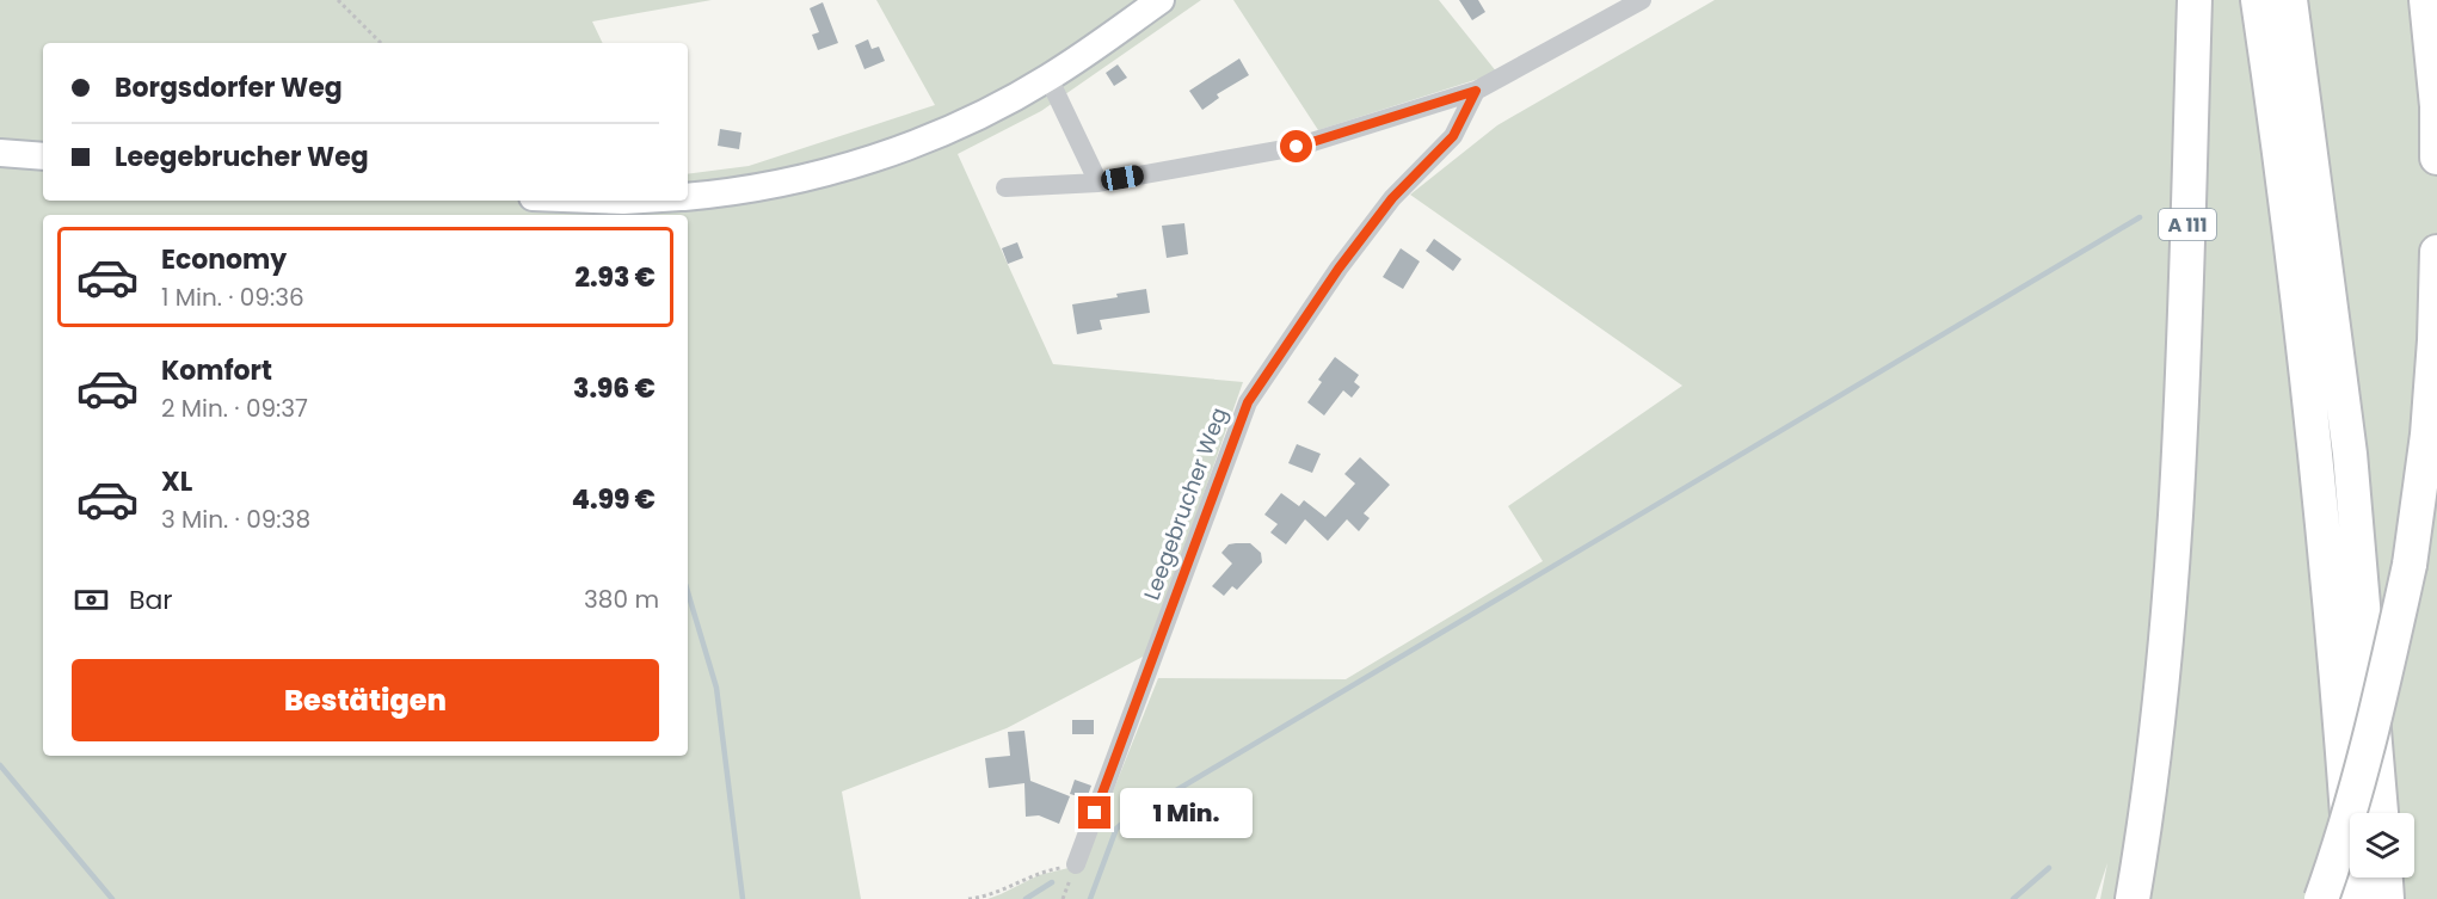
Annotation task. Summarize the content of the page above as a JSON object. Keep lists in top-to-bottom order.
{
  "streets": {
    "highway": ["A 111"],
    "street": ["Leegebrucher Weg"]
  },
  "page": {
    "banner": ["Borgsdorfer Weg", "Leegebrucher Weg"],
    "list": [
      {
        "name": "Economy",
        "note": "1 Min. · 09:36",
        "value": "2.93 €"
      },
      {
        "name": "Komfort",
        "note": "2 Min. · 09:37",
        "value": "3.96 €"
      },
      {
        "name": "XL",
        "note": "3 Min. · 09:38",
        "value": "4.99 €"
      }
    ],
    "pay": ["Bar", "380 m"],
    "buttons": "Bestätigen",
    "bubble": "1 Min."
  }
}
